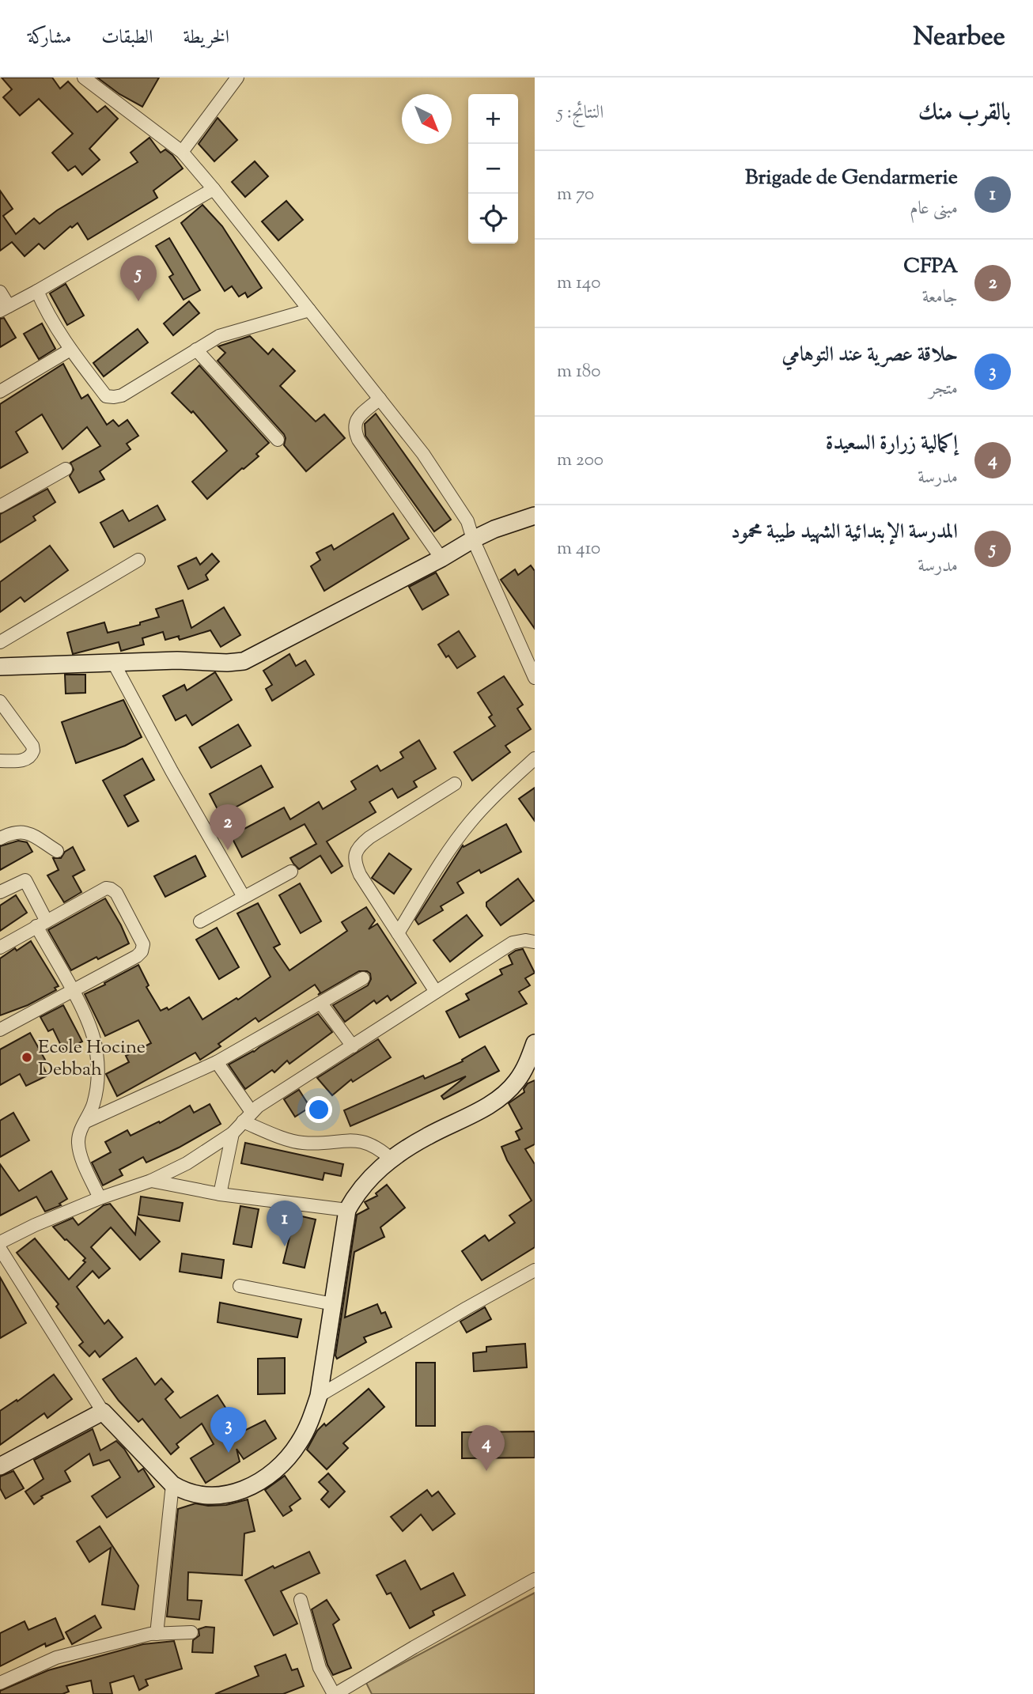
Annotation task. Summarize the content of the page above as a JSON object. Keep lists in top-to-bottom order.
{
  "places": ["Ecole Hocine Debbah"],
  "north": "bottom right",
  "page": {
    "header": "Nearbee",
    "nav": ["الخريطة", "الطبقات", "مشاركة"],
    "heading": ["بالقرب منك", "النتائج: 5"],
    "map_buttons": ["+", "−"],
    "list": [
      {
        "mark": "1",
        "name": "Brigade de Gendarmerie",
        "note": "مبنى عام",
        "value": "70 m"
      },
      {
        "mark": "2",
        "name": "CFPA",
        "note": "جامعة",
        "value": "140 m"
      },
      {
        "mark": "3",
        "name": "حلاقة عصرية عند التوهامي",
        "note": "متجر",
        "value": "180 m"
      },
      {
        "mark": "4",
        "name": "إكمالية زرارة السعيدة",
        "note": "مدرسة",
        "value": "200 m"
      },
      {
        "mark": "5",
        "name": "المدرسة الإبتدائية الشهيد طيبة محمود",
        "note": "مدرسة",
        "value": "410 m"
      }
    ],
    "pins": [
      "5",
      "2",
      "1",
      "3",
      "4"
    ]
  }
}
